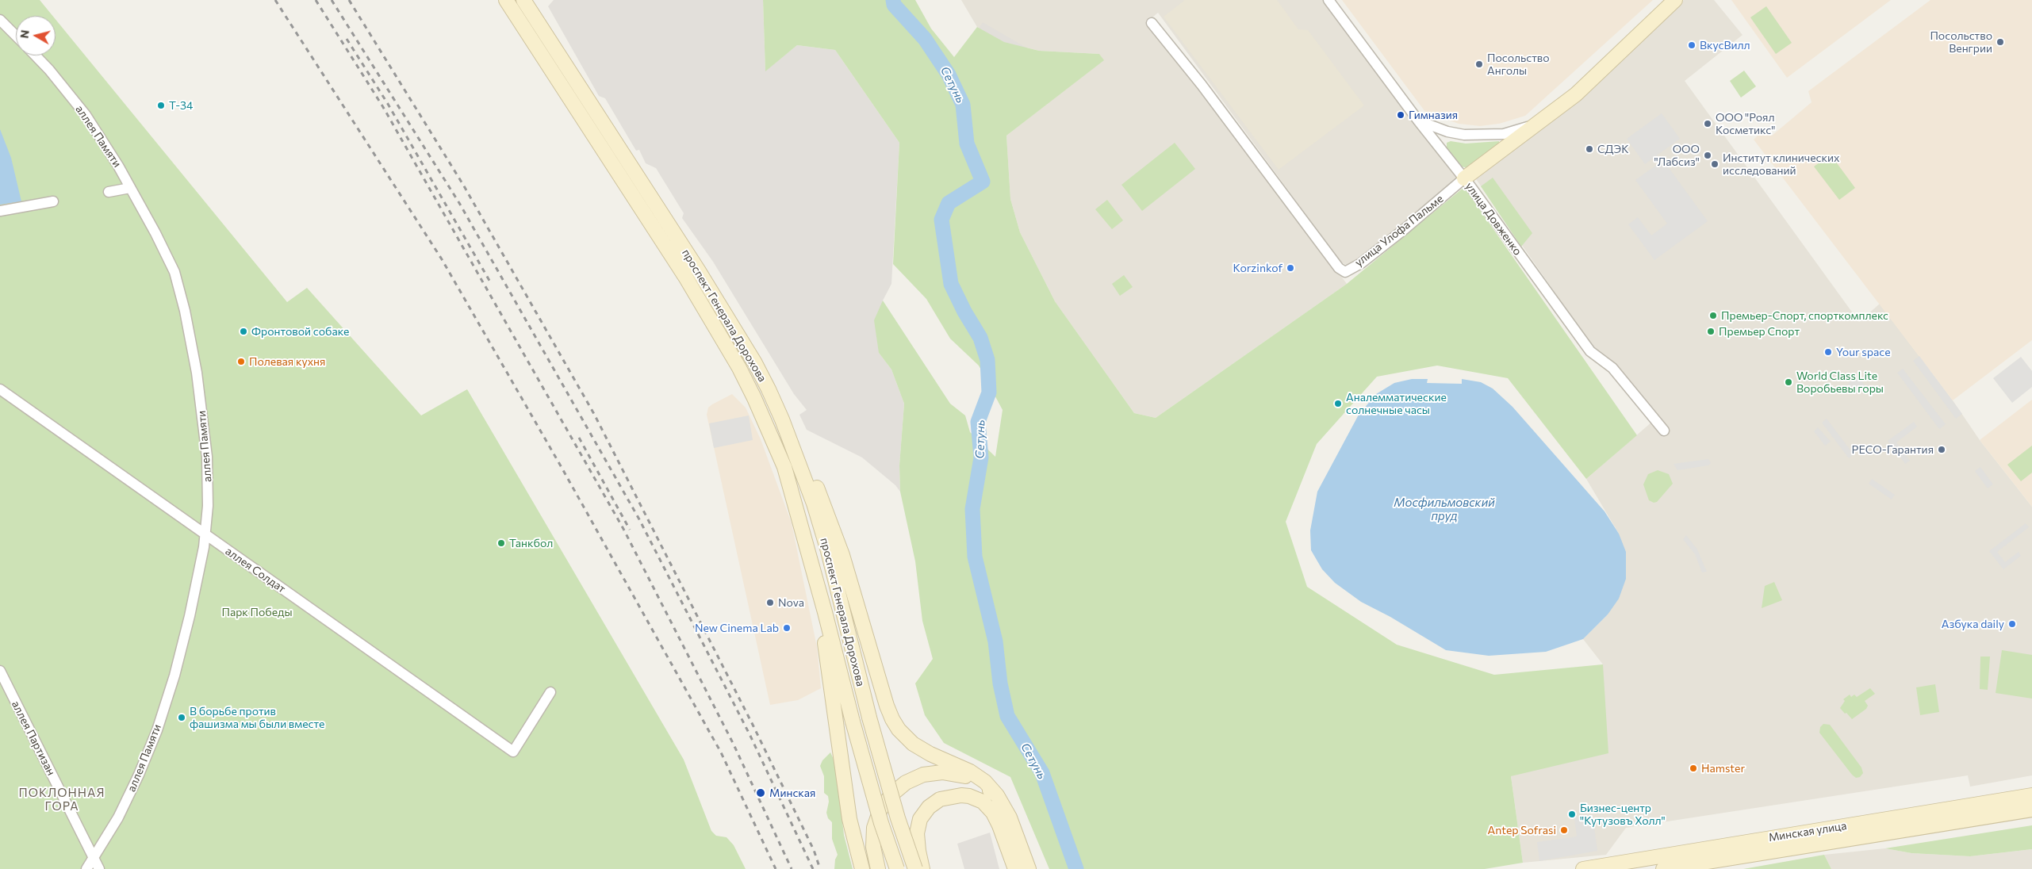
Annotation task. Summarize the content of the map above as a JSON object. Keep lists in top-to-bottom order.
{
  "streets": {
    "main road": ["улица Улофа Пальме", "проспект Генерала Дорохова", "Минская улица"],
    "street": [
      "аллея Памяти",
      "улица Довженко",
      "аллея Солдат",
      "аллея Партизан"
    ]
  },
  "crossings": [
    ["аллея Памяти", "аллея Солдат"],
    ["аллея Памяти", "аллея Партизан"],
    ["улица Довженко", "улица Улофа Пальме"]
  ],
  "districts": ["ПОКЛОННАЯ ГОРА"],
  "water": ["Сетунь", "Мосфильмовский пруд"],
  "parks": ["Парк Победы"],
  "places": [
    "Посольство Венгрии",
    "ВкусВилл",
    "Посольство Анголы",
    "Т-34",
    "Гимназия",
    "ООО \"Роял Косметикс\"",
    "СДЭК",
    "ООО \"Лабсиз\"",
    "Институт клинических исследований",
    "Korzinkof",
    "Премьер-Спорт, спорткомплекс",
    "Фронтовой собаке",
    "Премьер Спорт",
    "Your space",
    "Полевая кухня",
    "World Class Lite Воробьевы горы",
    "Аналемматические солнечные часы",
    "РЕСО-Гарантия",
    "Танкбол",
    "Nova",
    "Азбука daily",
    "New Cinema Lab",
    "В борьбе против фашизма мы были вместе",
    "Hamster",
    "Минская",
    "Бизнес-центр \"Кутузовъ Холл\"",
    "Antep Sofrasi"
  ],
  "north": "left"
}
